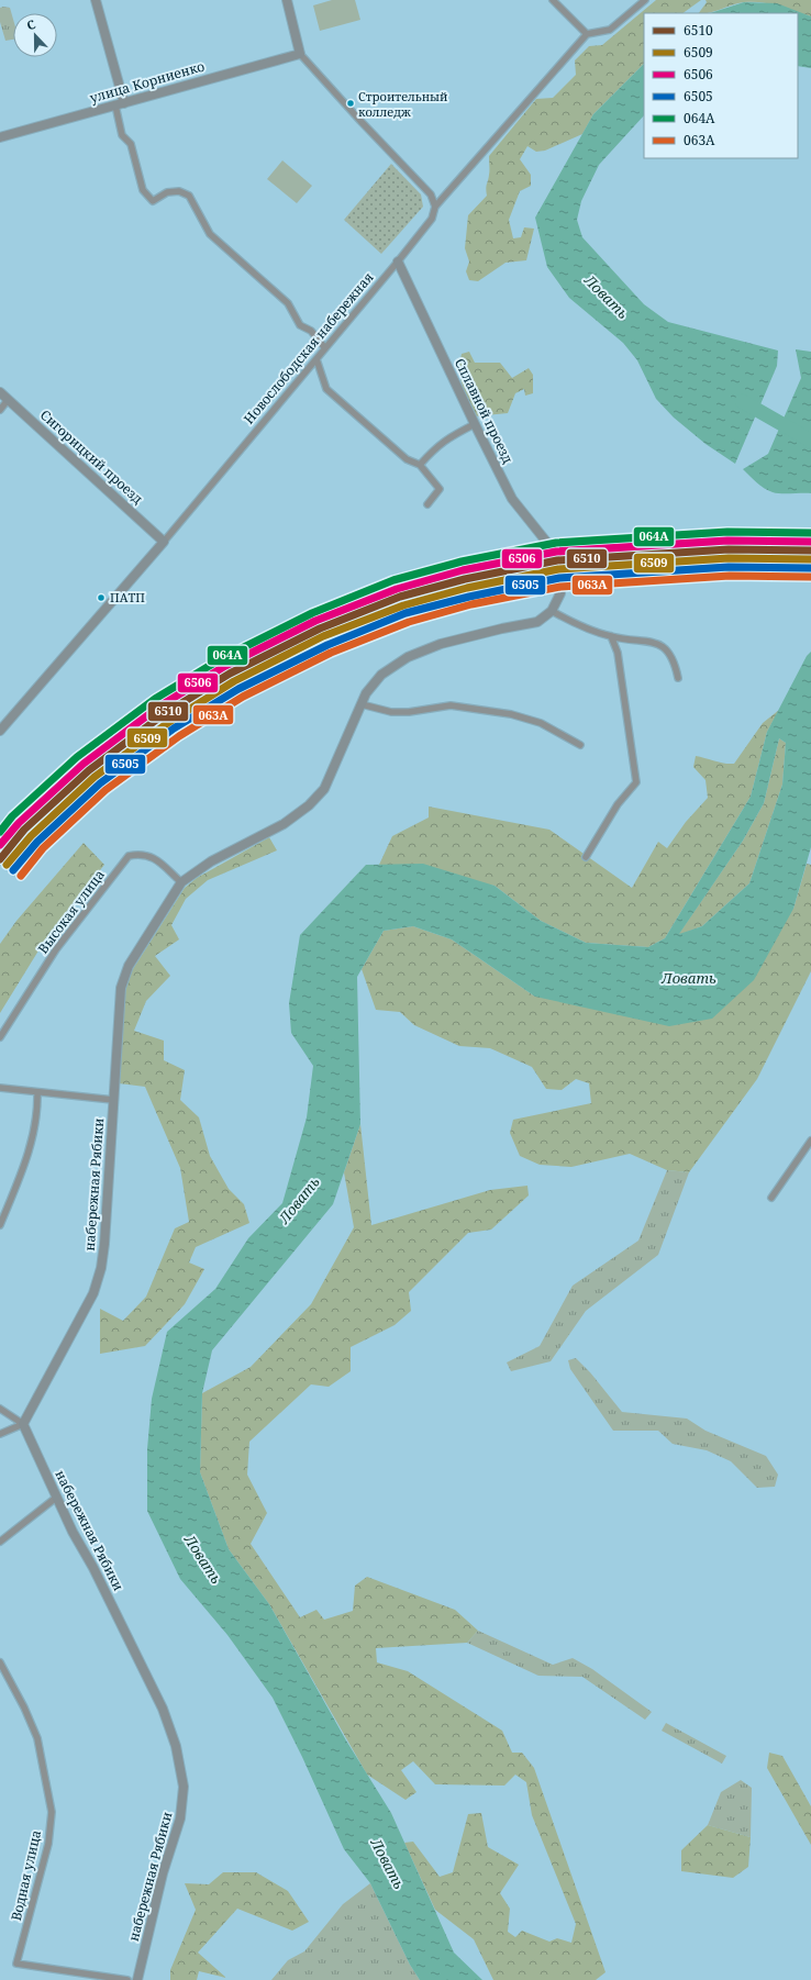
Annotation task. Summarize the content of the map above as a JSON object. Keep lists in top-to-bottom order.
{
  "streets": {
    "street": [
      "улица Корниенко",
      "Новослободская набережная",
      "Сплавной проезд",
      "Сигорицкий проезд",
      "Высокая улица",
      "набережная Рябики",
      "Водная улица"
    ]
  },
  "crossings": [
    ["Новослободская набережная", "Сплавной проезд"],
    ["Новослободская набережная", "Сигорицкий проезд"],
    ["Сплавной проезд", "набережная Рябики"],
    ["Высокая улица", "набережная Рябики"]
  ],
  "water": ["Ловать"],
  "places": ["Строительный колледж", "ПАТП"],
  "lines": [
    "transit line 064А",
    "transit line 6506",
    "transit line 6510",
    "transit line 6509",
    "transit line 6505",
    "transit line 063А"
  ],
  "legend": [
    "6510",
    "6509",
    "6506",
    "6505",
    "064А",
    "063А"
  ],
  "north": "top"
}
